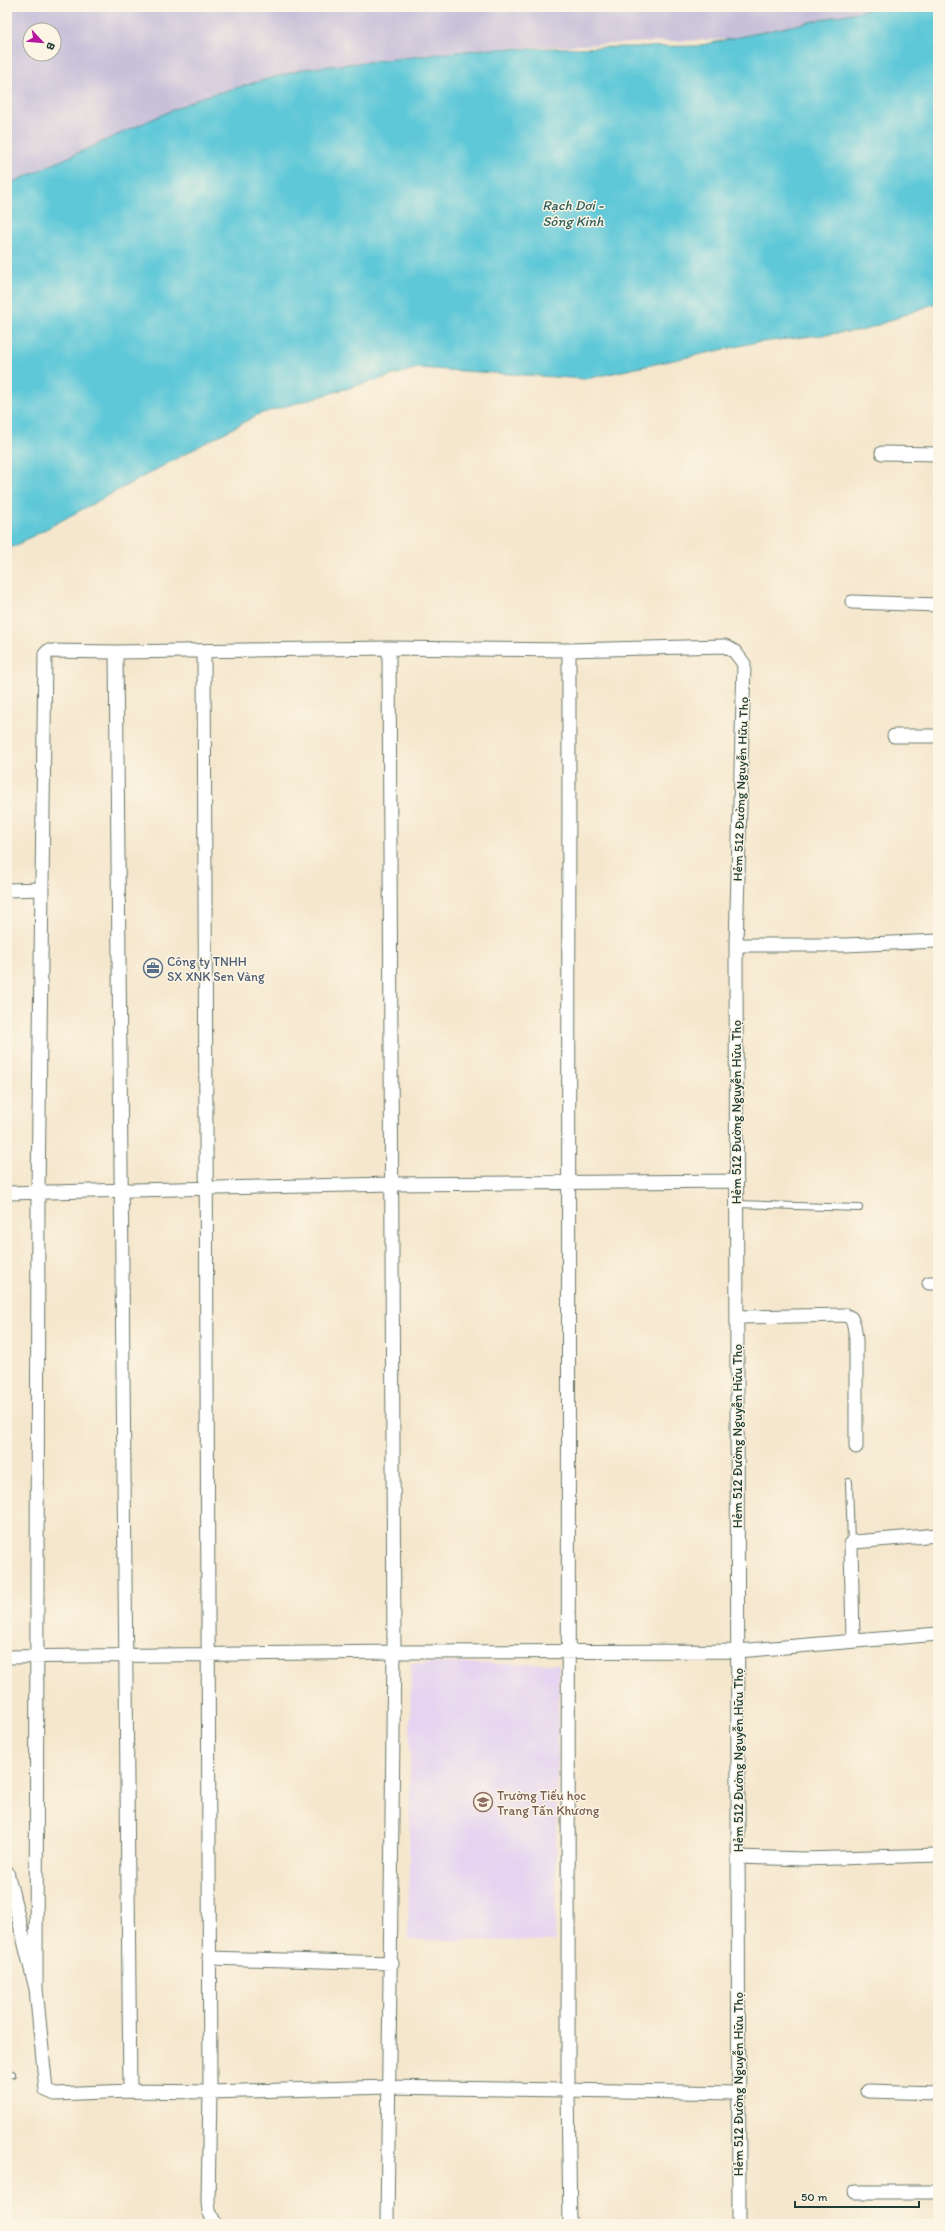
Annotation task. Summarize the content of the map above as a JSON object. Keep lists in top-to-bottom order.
{
  "streets": {
    "street": ["Hẻm 512 Đường Nguyễn Hữu Thọ"]
  },
  "water": ["Rạch Dơi - Sông Kinh"],
  "places": {
    "office": ["Công ty TNHH SX XNK Sen Vàng"],
    "school or university": ["Trường Tiểu học Trang Tấn Khương"]
  },
  "scale_bar": "50 m",
  "north": "bottom right"
}
